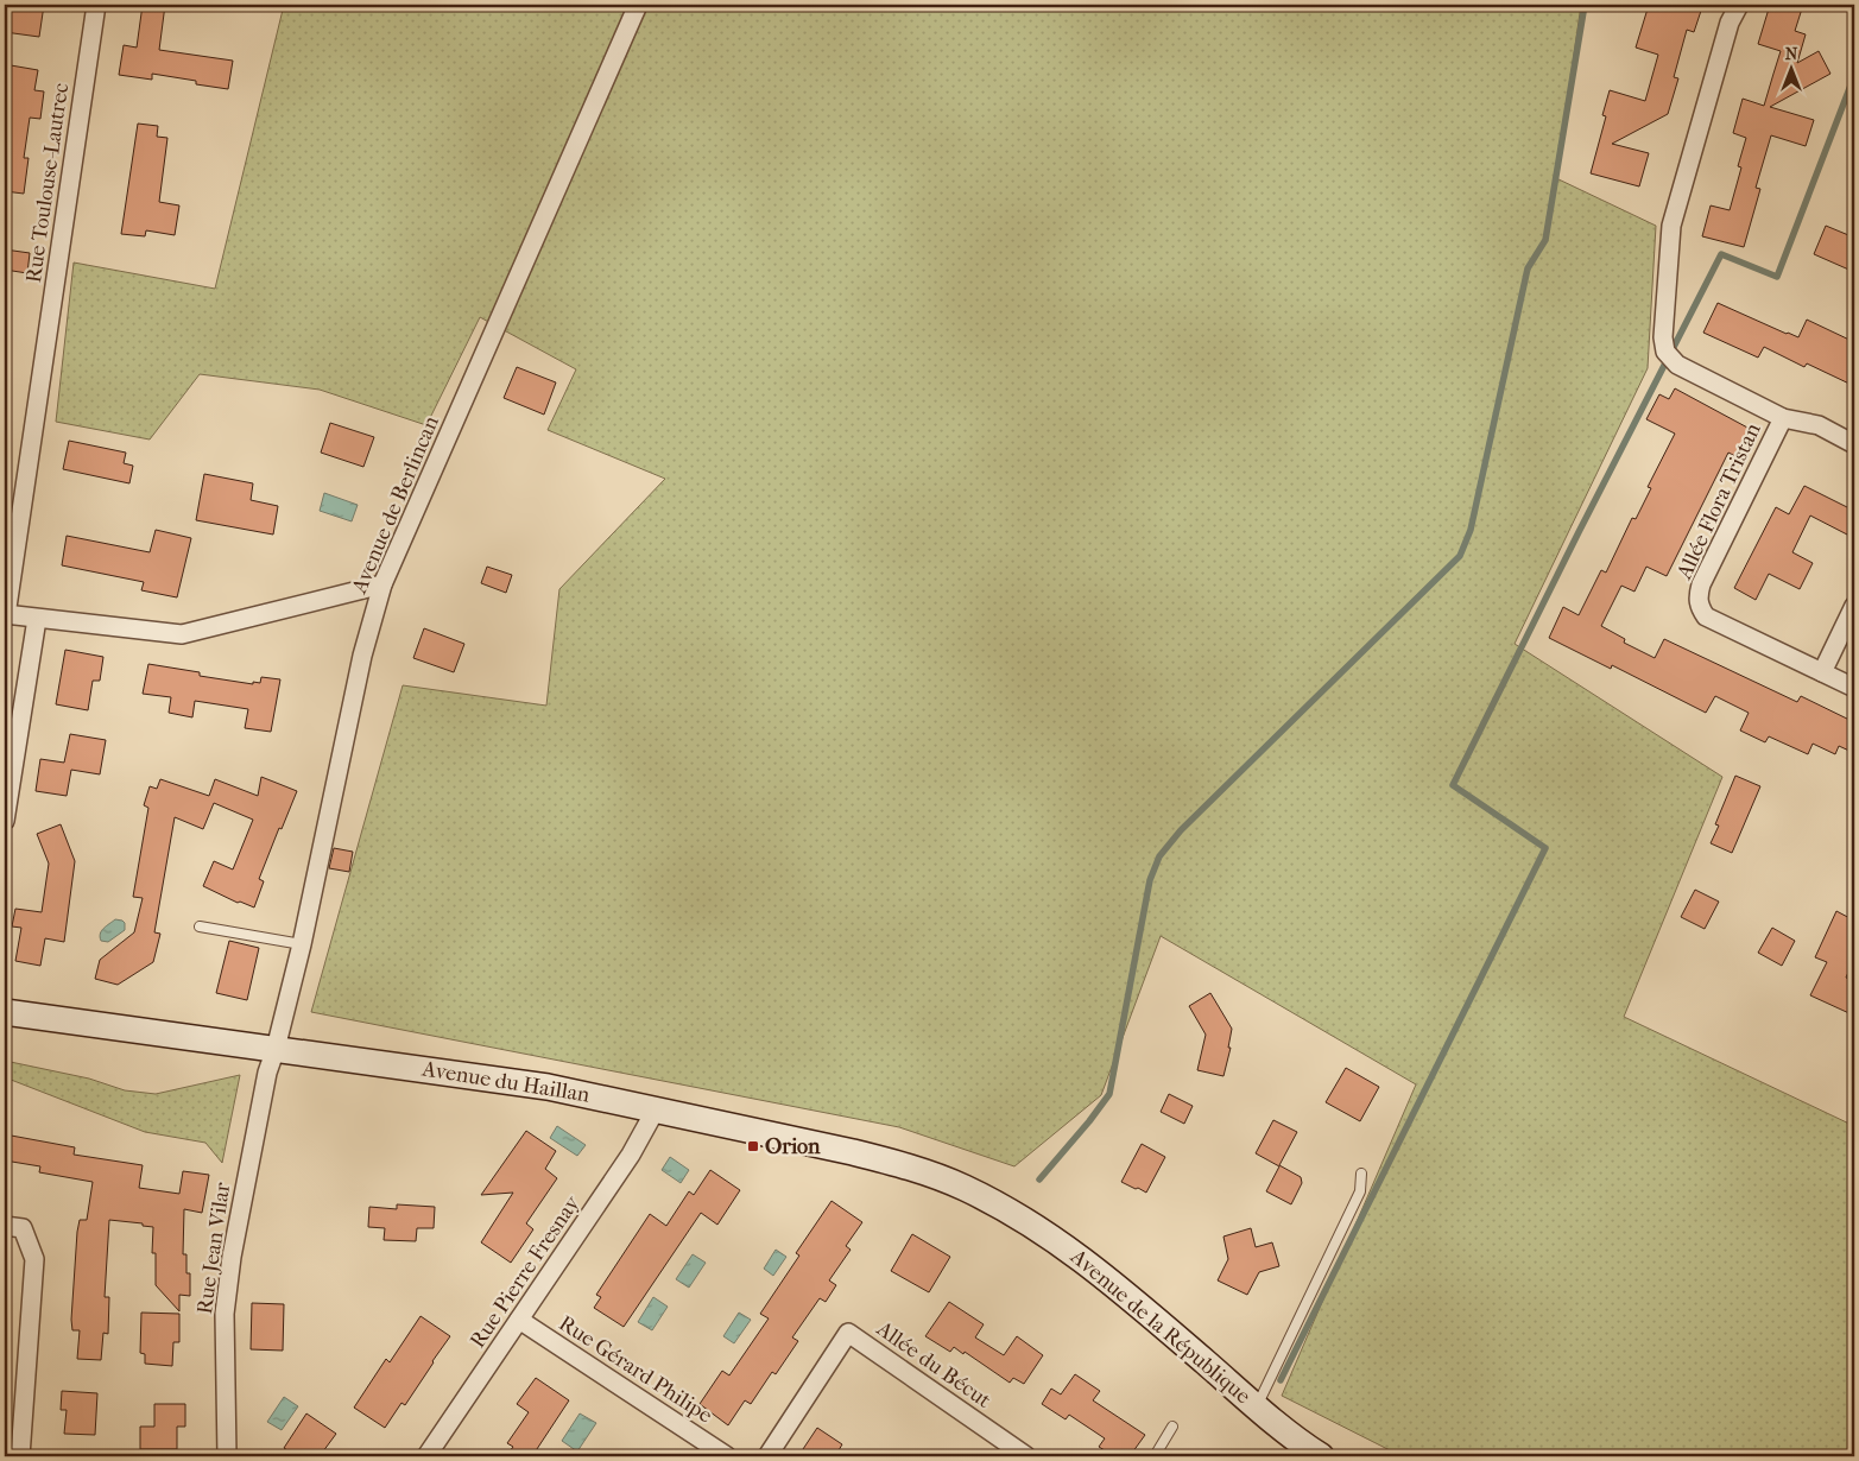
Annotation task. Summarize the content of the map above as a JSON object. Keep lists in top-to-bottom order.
{
  "streets": {
    "street": [
      "Rue Toulouse-Lautrec",
      "Allée Flora Tristan",
      "Avenue de Berlincan",
      "Avenue du Haillan",
      "Rue Jean Vilar",
      "Rue Pierre Fresnay",
      "Avenue de la République",
      "Allée du Bécut",
      "Rue Gérard Philipe"
    ]
  },
  "crossings": [
    ["Avenue de Berlincan", "Avenue du Haillan"],
    ["Avenue de Berlincan", "Rue Jean Vilar"],
    ["Avenue du Haillan", "Rue Jean Vilar"],
    ["Avenue du Haillan", "Rue Pierre Fresnay"],
    ["Avenue du Haillan", "Avenue de la République"],
    ["Rue Pierre Fresnay", "Rue Gérard Philipe"]
  ],
  "places": {
    "transit": ["Orion"]
  },
  "north": "top"
}
